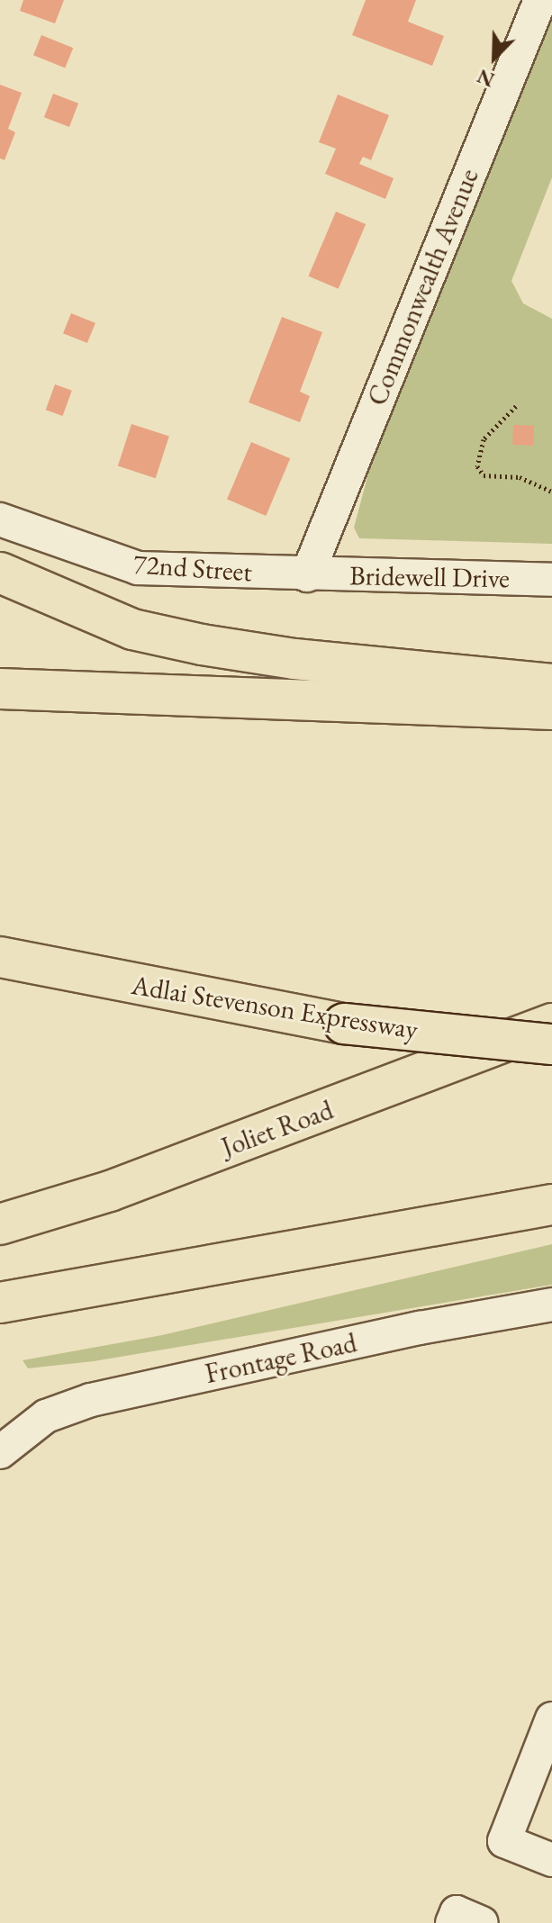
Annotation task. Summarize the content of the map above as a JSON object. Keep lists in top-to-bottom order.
{
  "streets": {
    "highway": ["Adlai Stevenson Expressway", "Joliet Road"],
    "street": [
      "Commonwealth Avenue",
      "72nd Street",
      "Bridewell Drive",
      "Frontage Road"
    ]
  },
  "crossings": [
    ["Commonwealth Avenue", "72nd Street"],
    ["Commonwealth Avenue", "Bridewell Drive"],
    ["72nd Street", "Bridewell Drive"]
  ],
  "north": "bottom left"
}
